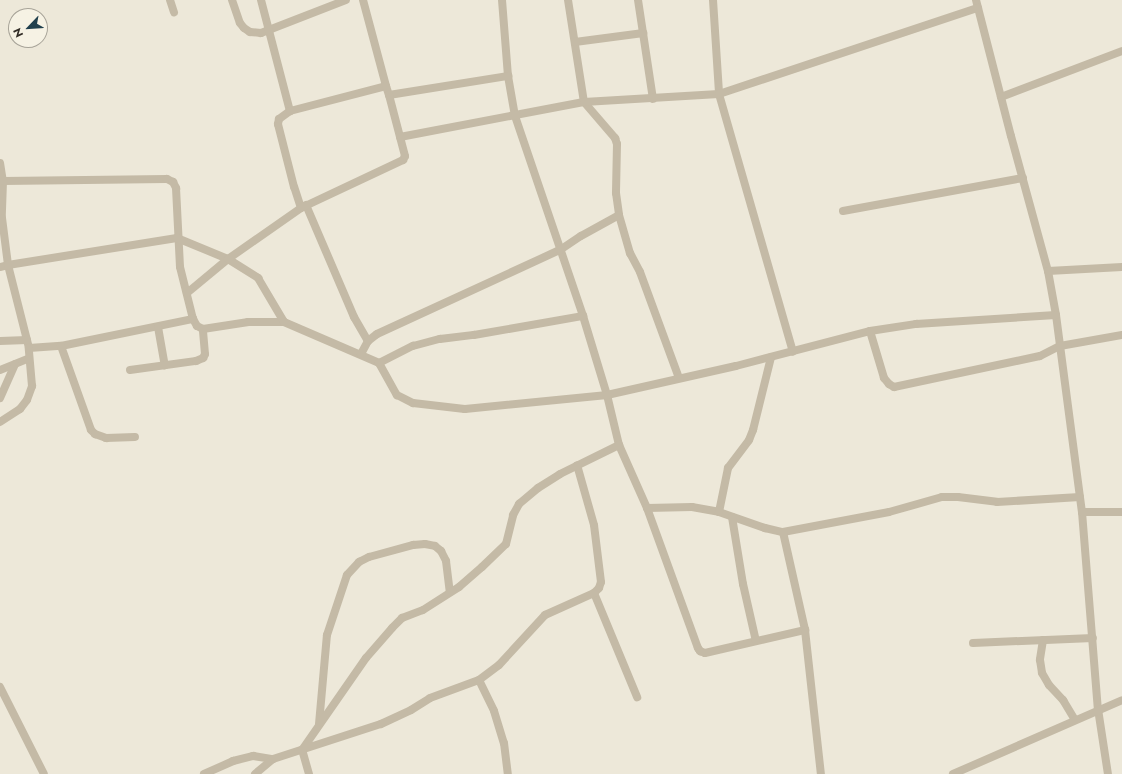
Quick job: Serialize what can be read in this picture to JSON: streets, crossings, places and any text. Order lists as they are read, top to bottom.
{
  "north": "bottom left"
}
